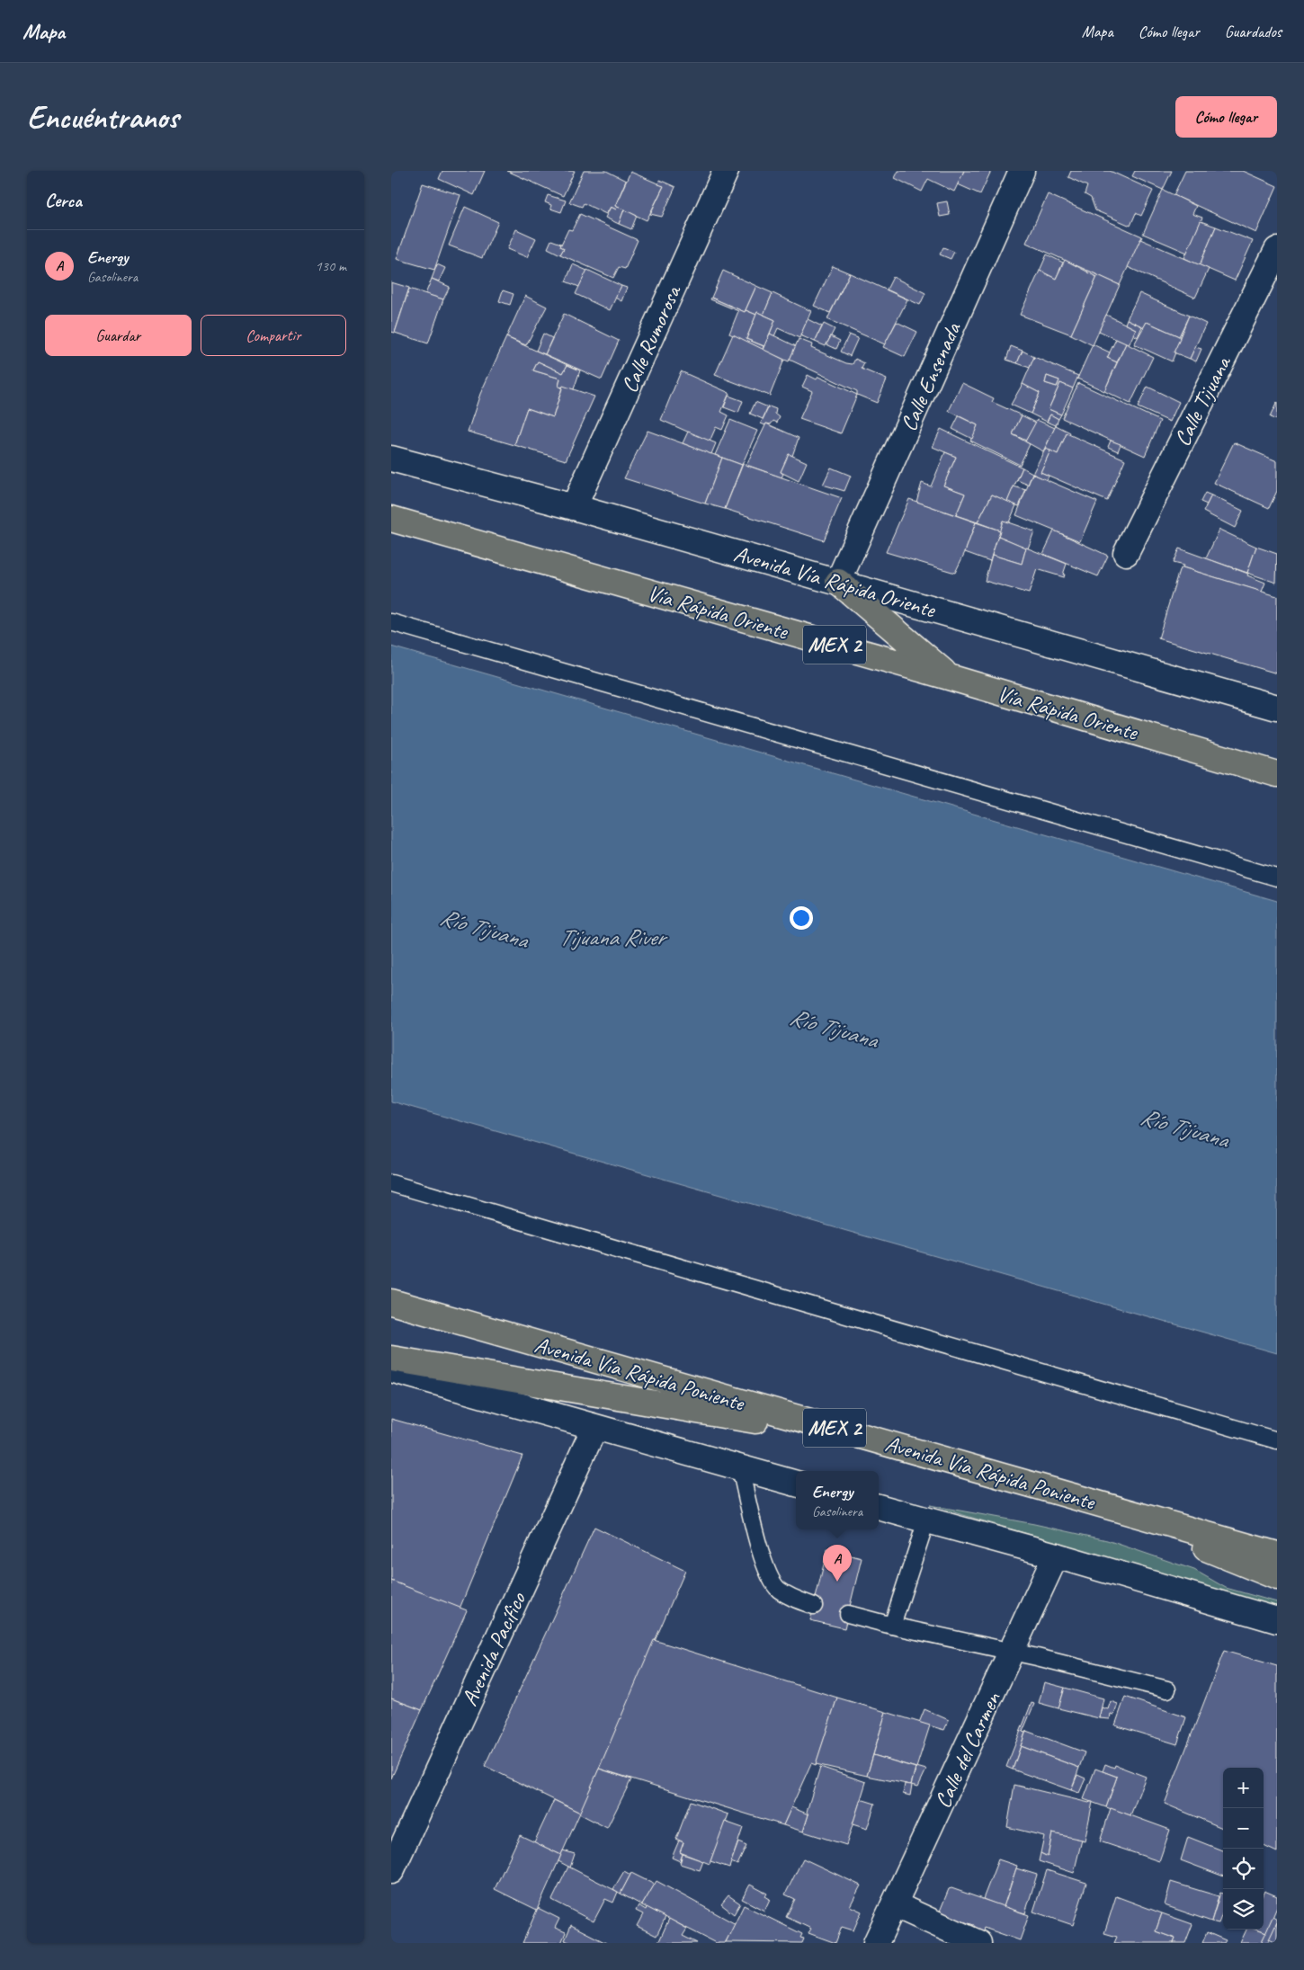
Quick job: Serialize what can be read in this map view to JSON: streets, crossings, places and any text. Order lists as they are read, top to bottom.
{
  "streets": {
    "highway": ["Vía Rápida Oriente", "MEX 2", "Avenida Vía Rápida Poniente"],
    "street": [
      "Calle Rumorosa",
      "Calle Ensenada",
      "Calle Tijuana",
      "Avenida Vía Rápida Oriente",
      "Avenida Pacífico",
      "Calle del Carmen"
    ]
  },
  "crossings": [
    ["Calle Rumorosa", "Avenida Vía Rápida Oriente"],
    ["Calle Ensenada", "Avenida Vía Rápida Oriente"]
  ],
  "water": ["Río Tijuana", "Tijuana River"],
  "page": {
    "header": "Mapa",
    "nav": ["Mapa", "Cómo llegar", "Guardados"],
    "buttons": [
      "Cómo llegar",
      ["Guardar", "Compartir"]
    ],
    "title": "Encuéntranos",
    "heading": "Cerca",
    "list": [
      {
        "mark": "A",
        "name": "Energy",
        "note": "Gasolinera",
        "value": "130 m"
      }
    ],
    "popup": ["Energy", "Gasolinera"],
    "pins": "A",
    "map_buttons": ["+", "−"]
  }
}
